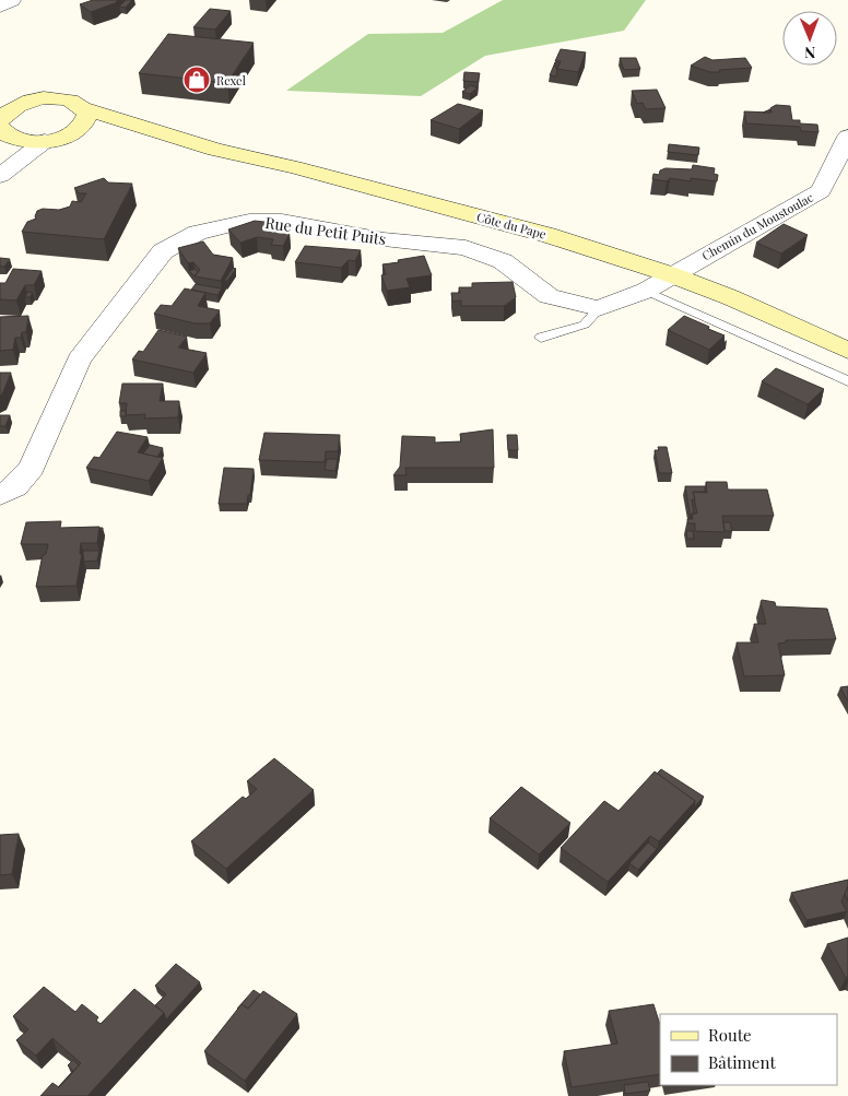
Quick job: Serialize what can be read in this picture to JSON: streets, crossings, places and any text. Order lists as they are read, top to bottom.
{
  "streets": {
    "main road": ["Côte du Pape"],
    "street": ["Chemin du Moustoulac", "Rue du Petit Puits"]
  },
  "crossings": [
    ["Côte du Pape", "Chemin du Moustoulac"]
  ],
  "places": {
    "shop": ["Rexel"]
  },
  "legend": ["Route", "Bâtiment"],
  "north": "bottom"
}
